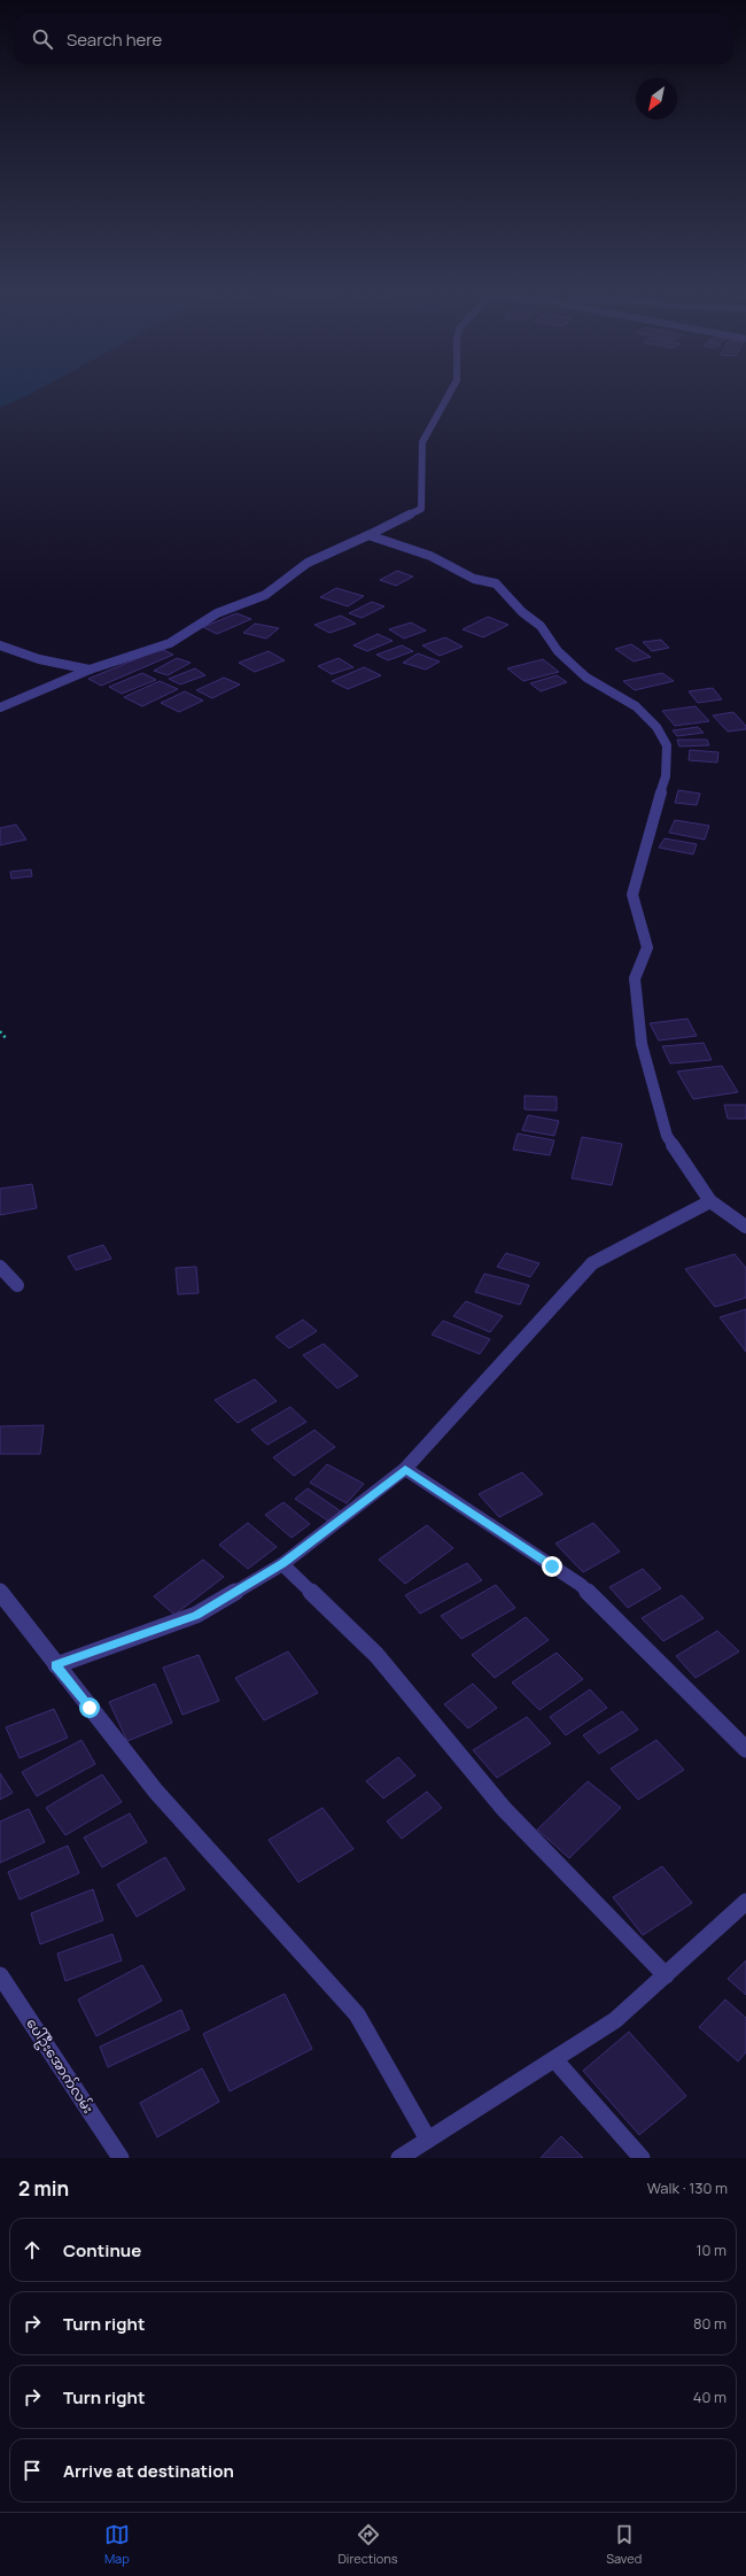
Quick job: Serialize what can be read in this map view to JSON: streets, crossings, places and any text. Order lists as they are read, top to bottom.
{
  "streets": {
    "street": ["ပေါ်ဦးအောက်လမ်း"]
  },
  "north": "bottom left",
  "page": {
    "search": "Search here",
    "heading": ["2 min", "Walk · 130 m"],
    "list": [
      ["Continue", "10 m"],
      ["Turn right", "80 m"],
      ["Turn right", "40 m"],
      "Arrive at destination"
    ],
    "nav": ["Map", "Directions", "Saved"]
  }
}
